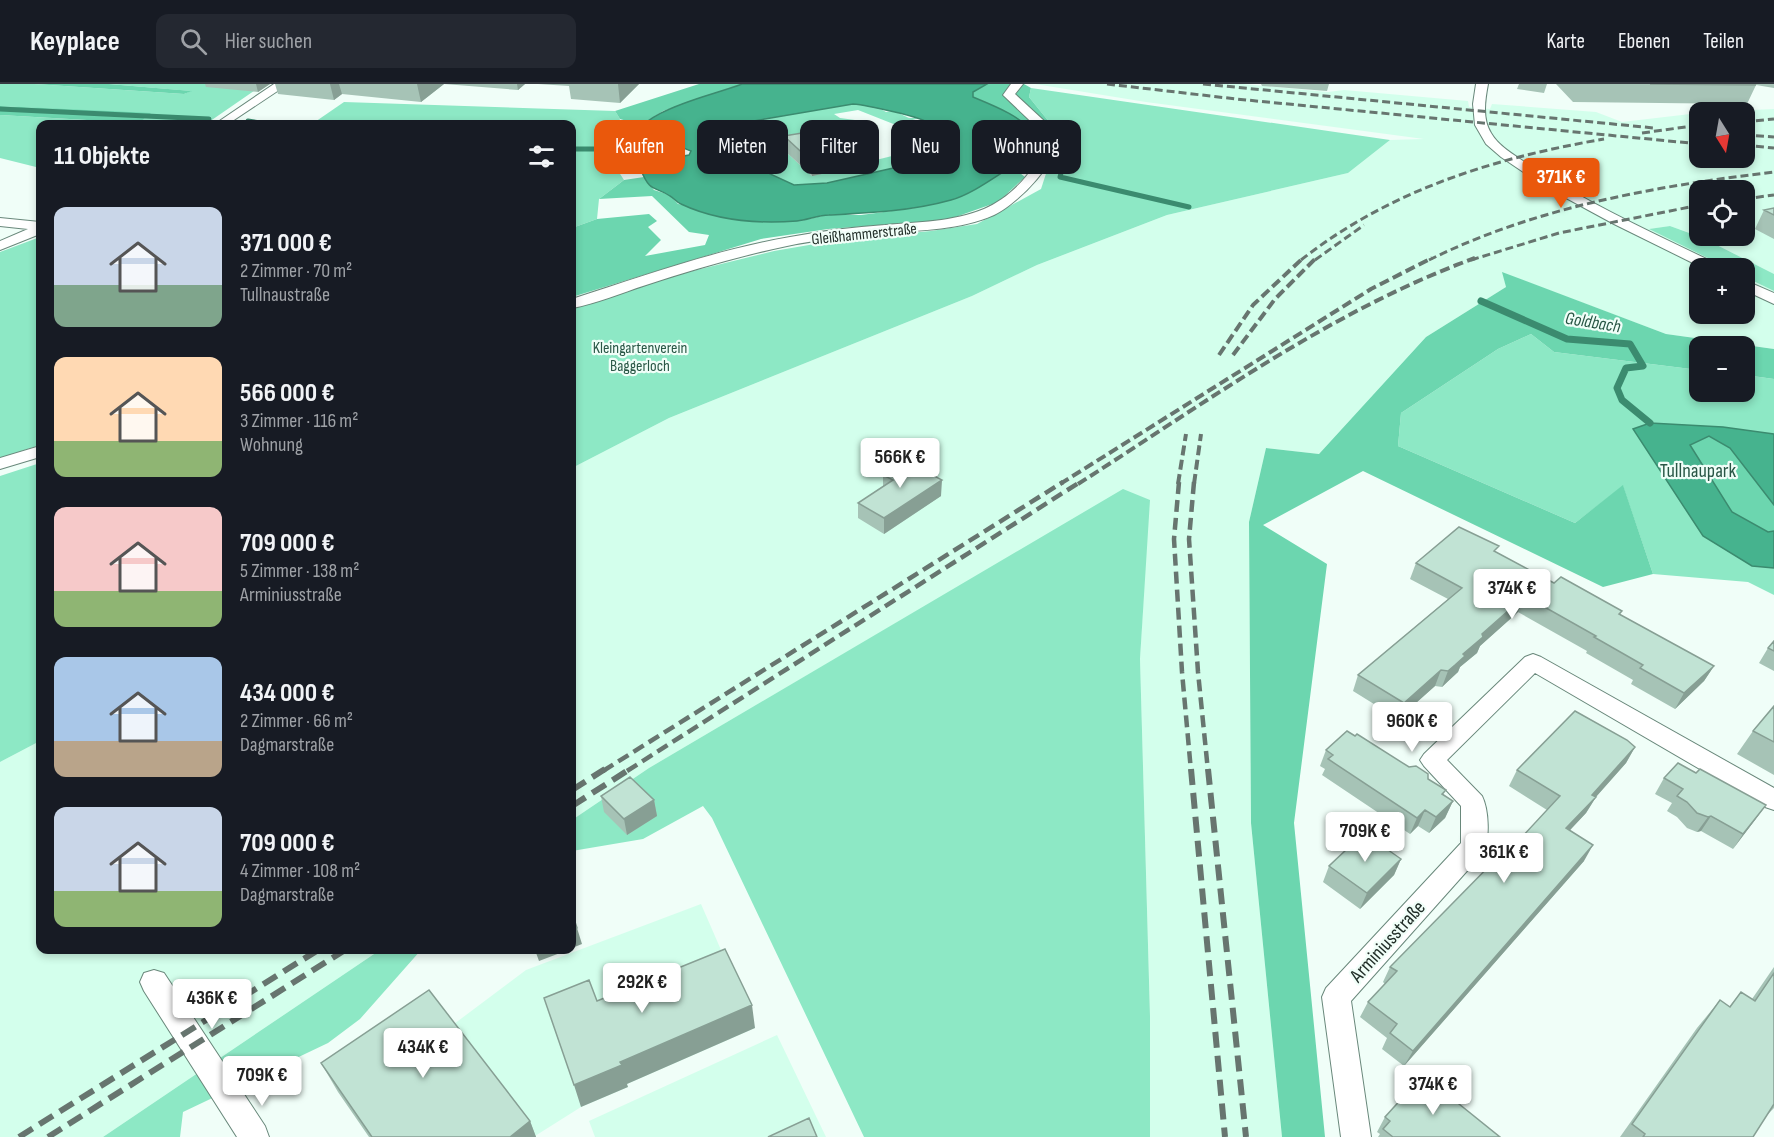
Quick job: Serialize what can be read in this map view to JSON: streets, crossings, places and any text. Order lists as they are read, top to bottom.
{
  "streets": {
    "street": ["Gleißhammerstraße", "Arminiusstraße"]
  },
  "water": ["Goldbach"],
  "parks": ["Kleingartenverein Baggerloch", "Tullnaupark"],
  "north": "bottom",
  "page": {
    "header": "Keyplace",
    "search": "Hier suchen",
    "nav": ["Karte", "Ebenen", "Teilen"],
    "map_buttons": ["+", "−"],
    "chip": [
      "Kaufen",
      "Mieten",
      "Filter",
      "Neu",
      "Wohnung"
    ],
    "heading": "11 Objekte",
    "price": [
      "371K €",
      "566K €",
      "374K €",
      "960K €",
      "709K €",
      "361K €",
      "292K €",
      "436K €",
      "434K €",
      "709K €",
      "374K €"
    ],
    "list": [
      {
        "name": "371 000 €",
        "note": "2 Zimmer · 70 m² · Tullnaustraße"
      },
      {
        "name": "566 000 €",
        "note": "3 Zimmer · 116 m² · Wohnung"
      },
      {
        "name": "709 000 €",
        "note": "5 Zimmer · 138 m² · Arminiusstraße"
      },
      {
        "name": "434 000 €",
        "note": "2 Zimmer · 66 m² · Dagmarstraße"
      },
      {
        "name": "709 000 €",
        "note": "4 Zimmer · 108 m² · Dagmarstraße"
      }
    ]
  }
}
